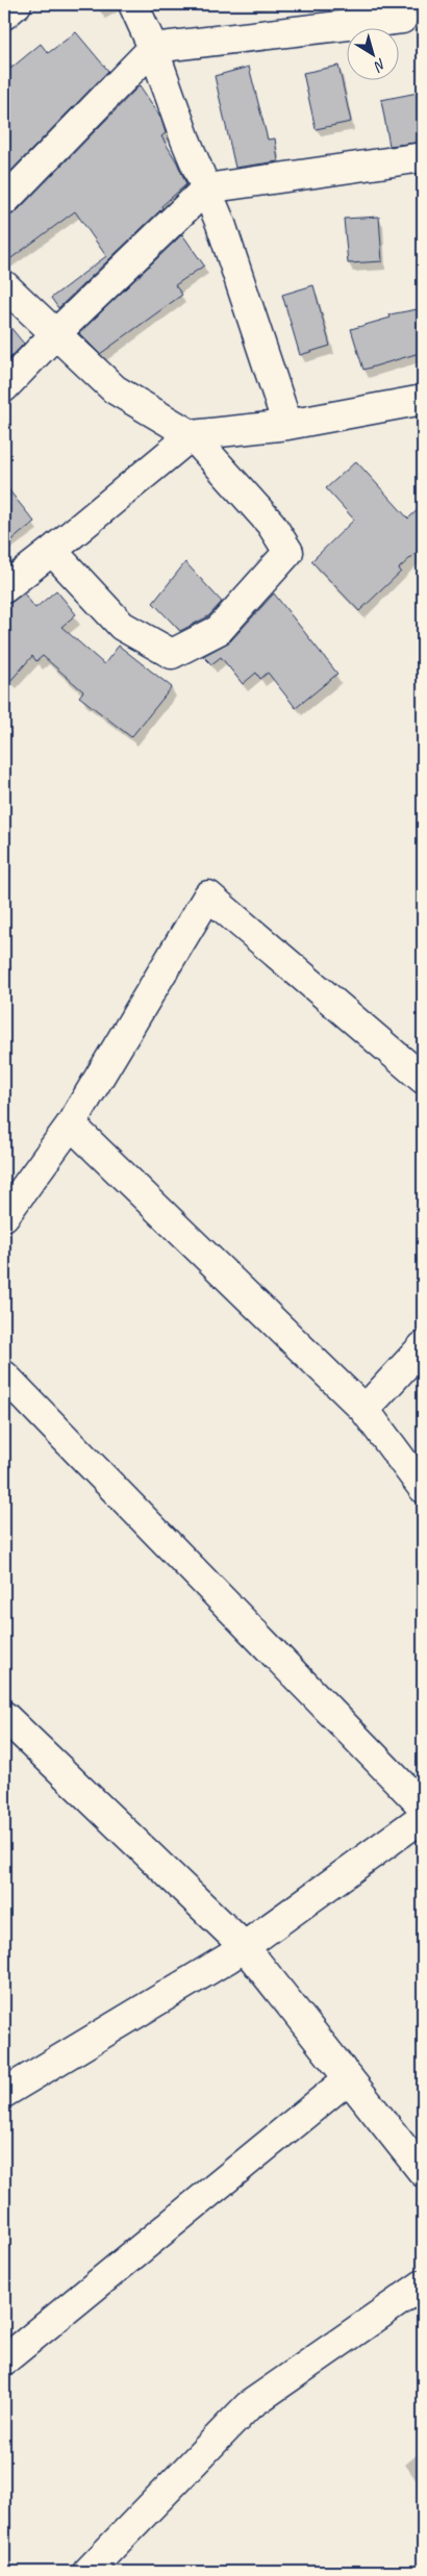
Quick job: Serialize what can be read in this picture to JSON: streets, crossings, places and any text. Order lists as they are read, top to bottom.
{
  "north": "bottom right"
}
